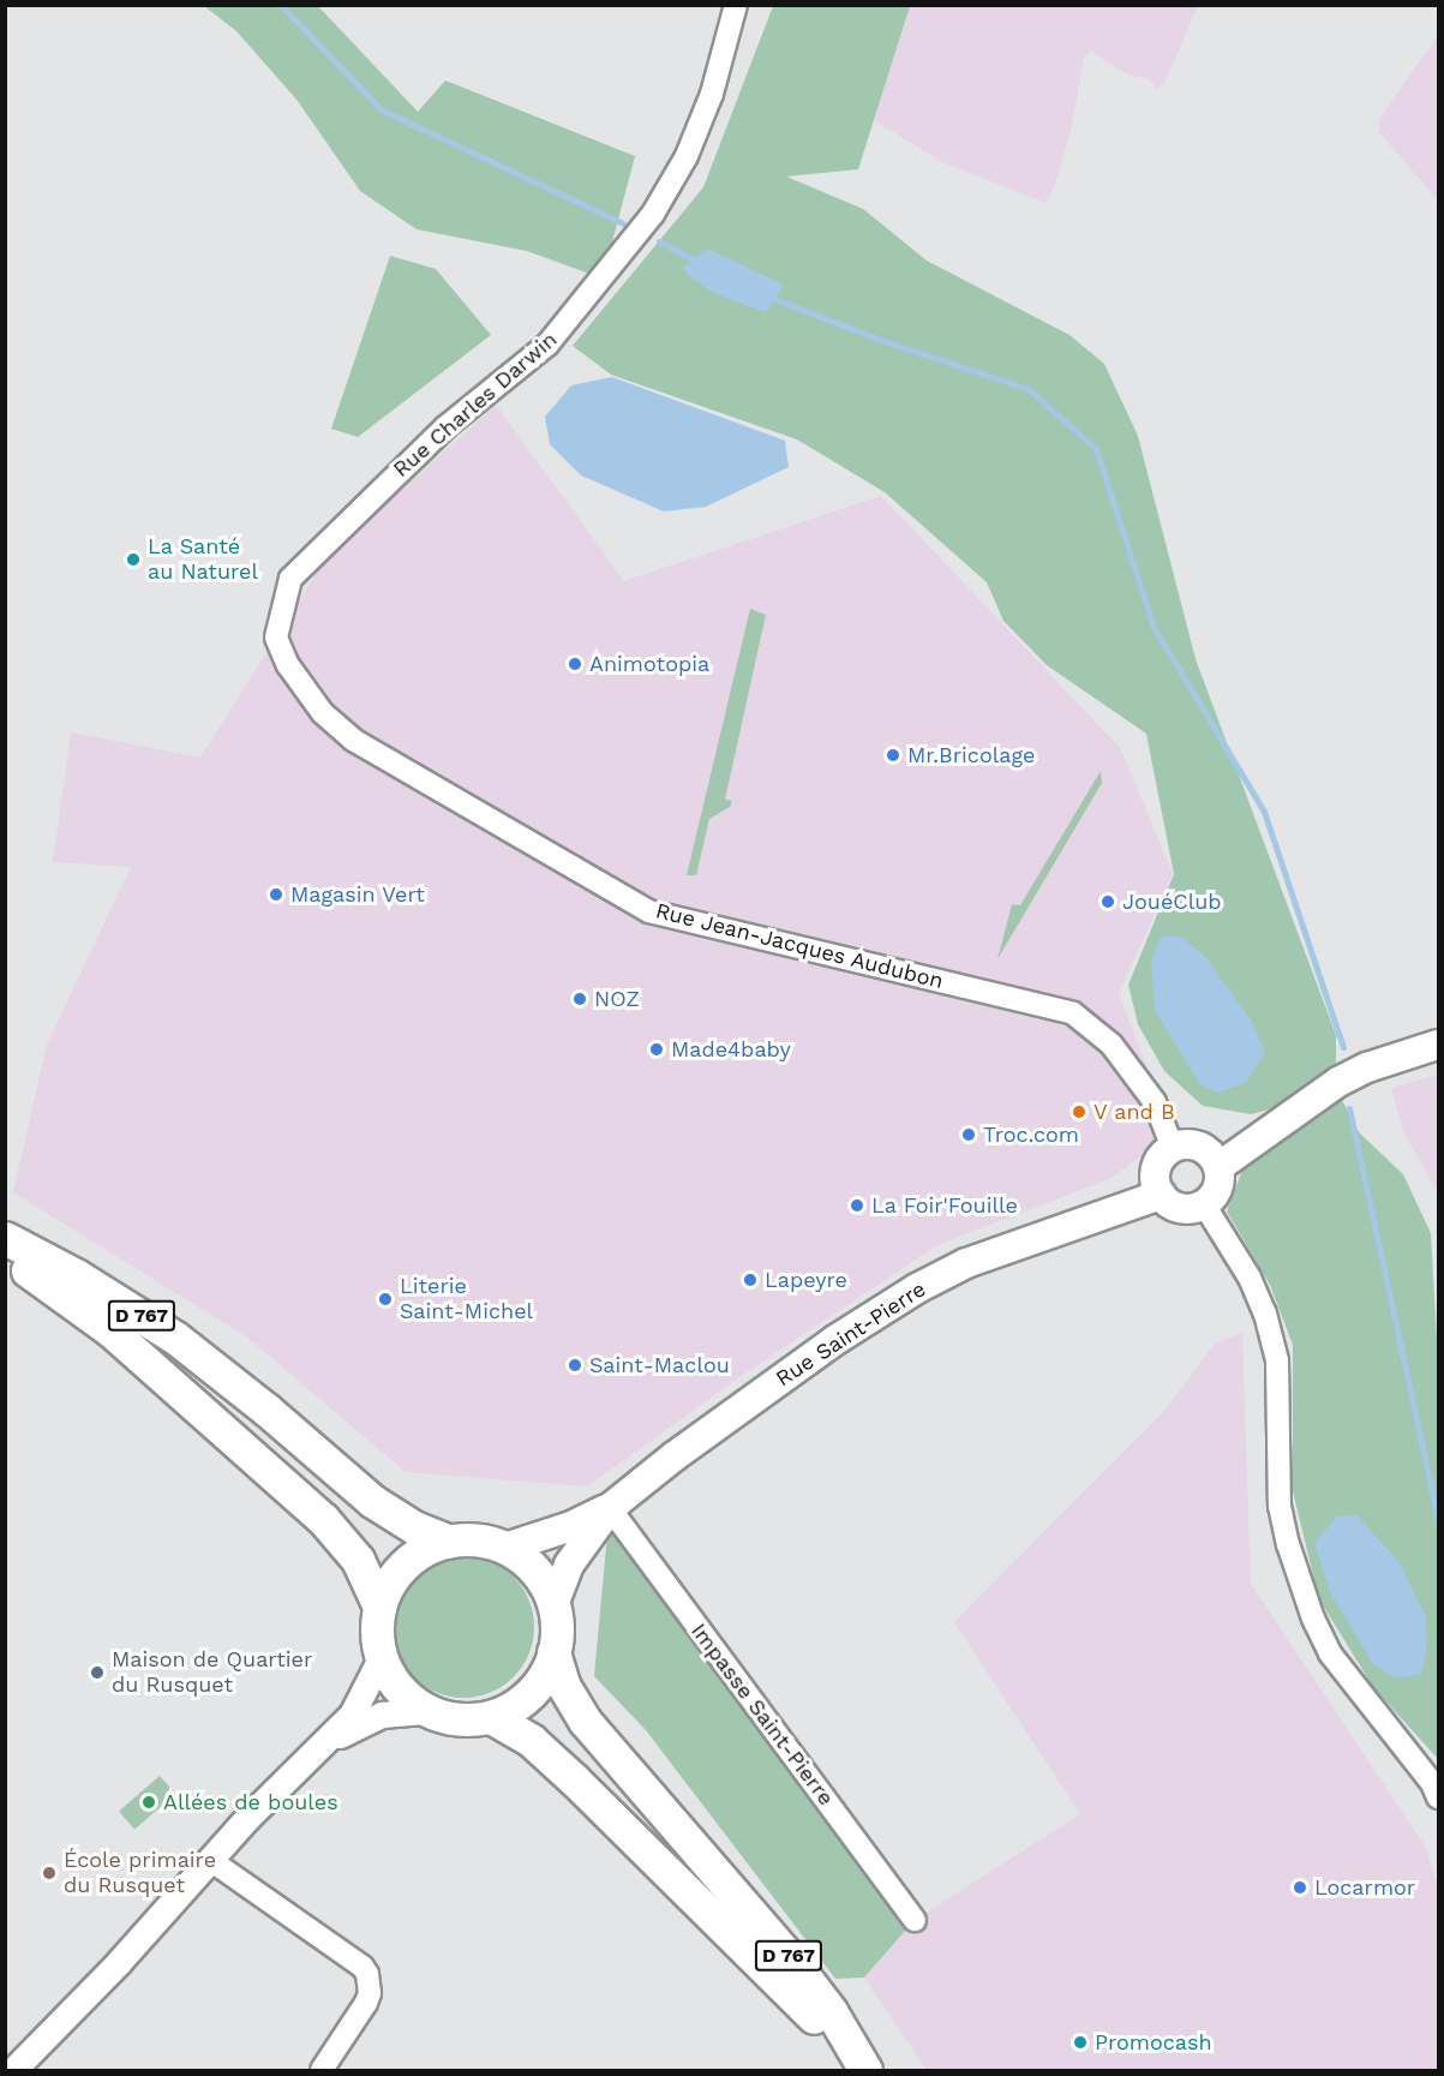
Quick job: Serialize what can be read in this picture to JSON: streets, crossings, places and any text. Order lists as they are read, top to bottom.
{
  "streets": {
    "main road": ["D 767", "Rue Saint-Pierre"],
    "street": ["Rue Charles Darwin", "Rue Jean-Jacques Audubon", "Impasse Saint-Pierre"]
  },
  "crossings": [
    ["Rue Charles Darwin", "Rue Jean-Jacques Audubon"],
    ["Rue Jean-Jacques Audubon", "Rue Saint-Pierre"],
    ["D 767", "Rue Saint-Pierre"],
    ["Rue Saint-Pierre", "Impasse Saint-Pierre"]
  ],
  "places": [
    "La Santé au Naturel",
    "Animotopia",
    "Mr.Bricolage",
    "Magasin Vert",
    "JouéClub",
    "NOZ",
    "Made4baby",
    "V and B",
    "Troc.com",
    "La Foir'Fouille",
    "Lapeyre",
    "Literie Saint-Michel",
    "Saint-Maclou",
    "Maison de Quartier du Rusquet",
    "Allées de boules",
    "École primaire du Rusquet",
    "Locarmor",
    "Promocash"
  ]
}
